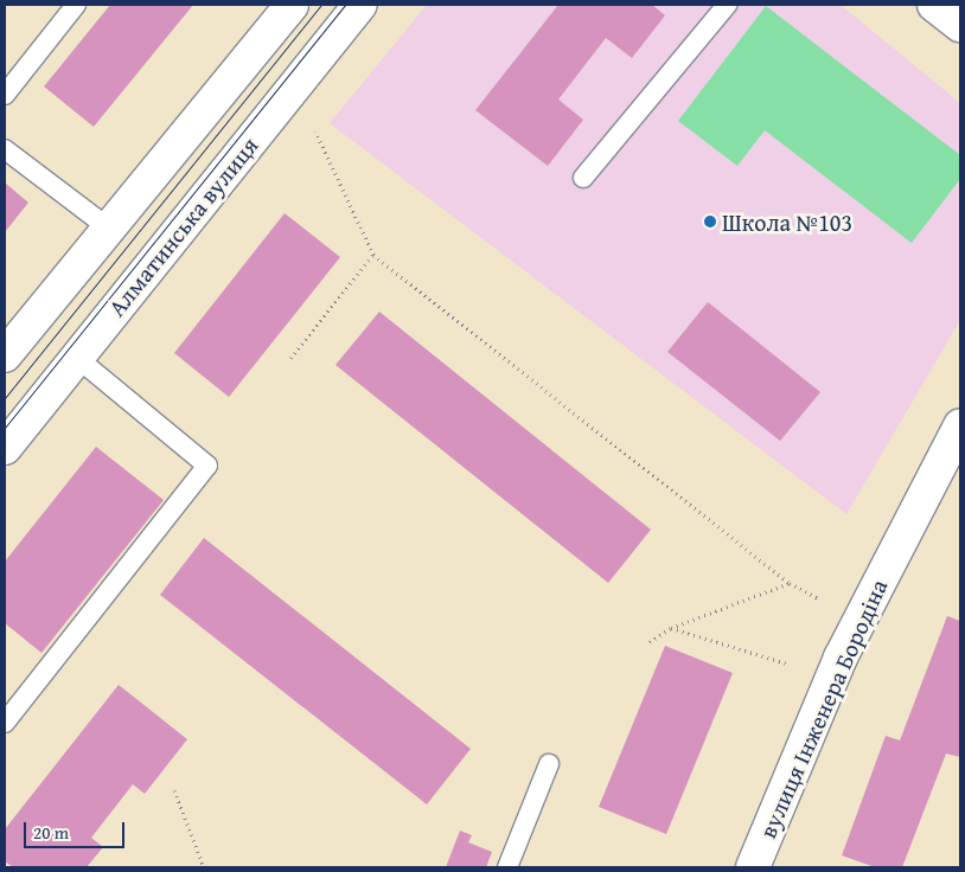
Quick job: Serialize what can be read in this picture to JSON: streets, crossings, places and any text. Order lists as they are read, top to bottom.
{
  "streets": {
    "street": ["Алматинська вулиця", "вулиця Інженера Бородіна"]
  },
  "places": ["Школа №103"],
  "scale_bar": "20 m"
}
